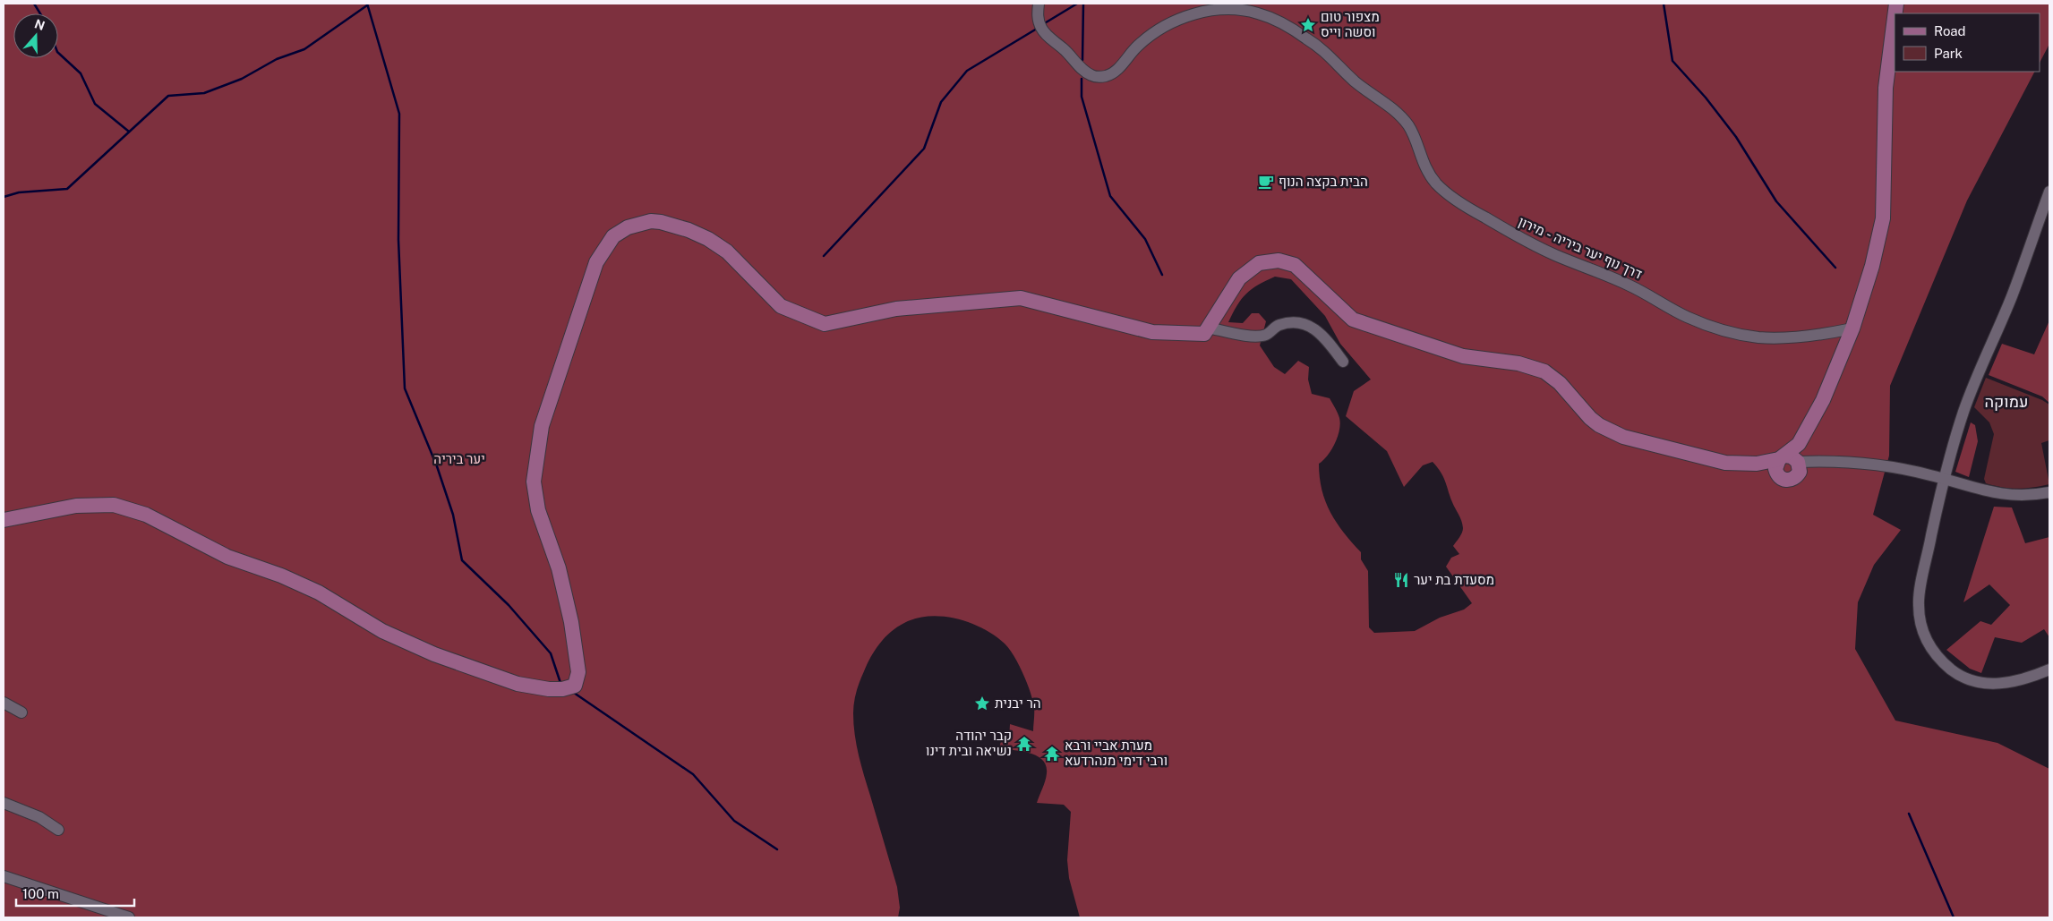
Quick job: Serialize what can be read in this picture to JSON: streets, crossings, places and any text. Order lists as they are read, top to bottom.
{
  "streets": {
    "street": ["דרך נוף יער ביריה - מירון"]
  },
  "districts": ["עמוקה"],
  "parks": ["יער ביריה"],
  "places": {
    "place": ["מצפור טום וסשה וייס", "הר יבנית"],
    "cafe": ["הבית בקצה הנוף"],
    "restaurant": ["מסעדת בת יער"],
    "temple": ["קבר יהודה נשיאה ובית דינו", "מערת אביי ורבא ורבי דימי מנהרדעא"]
  },
  "legend": ["Road", "Park"],
  "scale_bar": "100 m",
  "north": "top"
}
